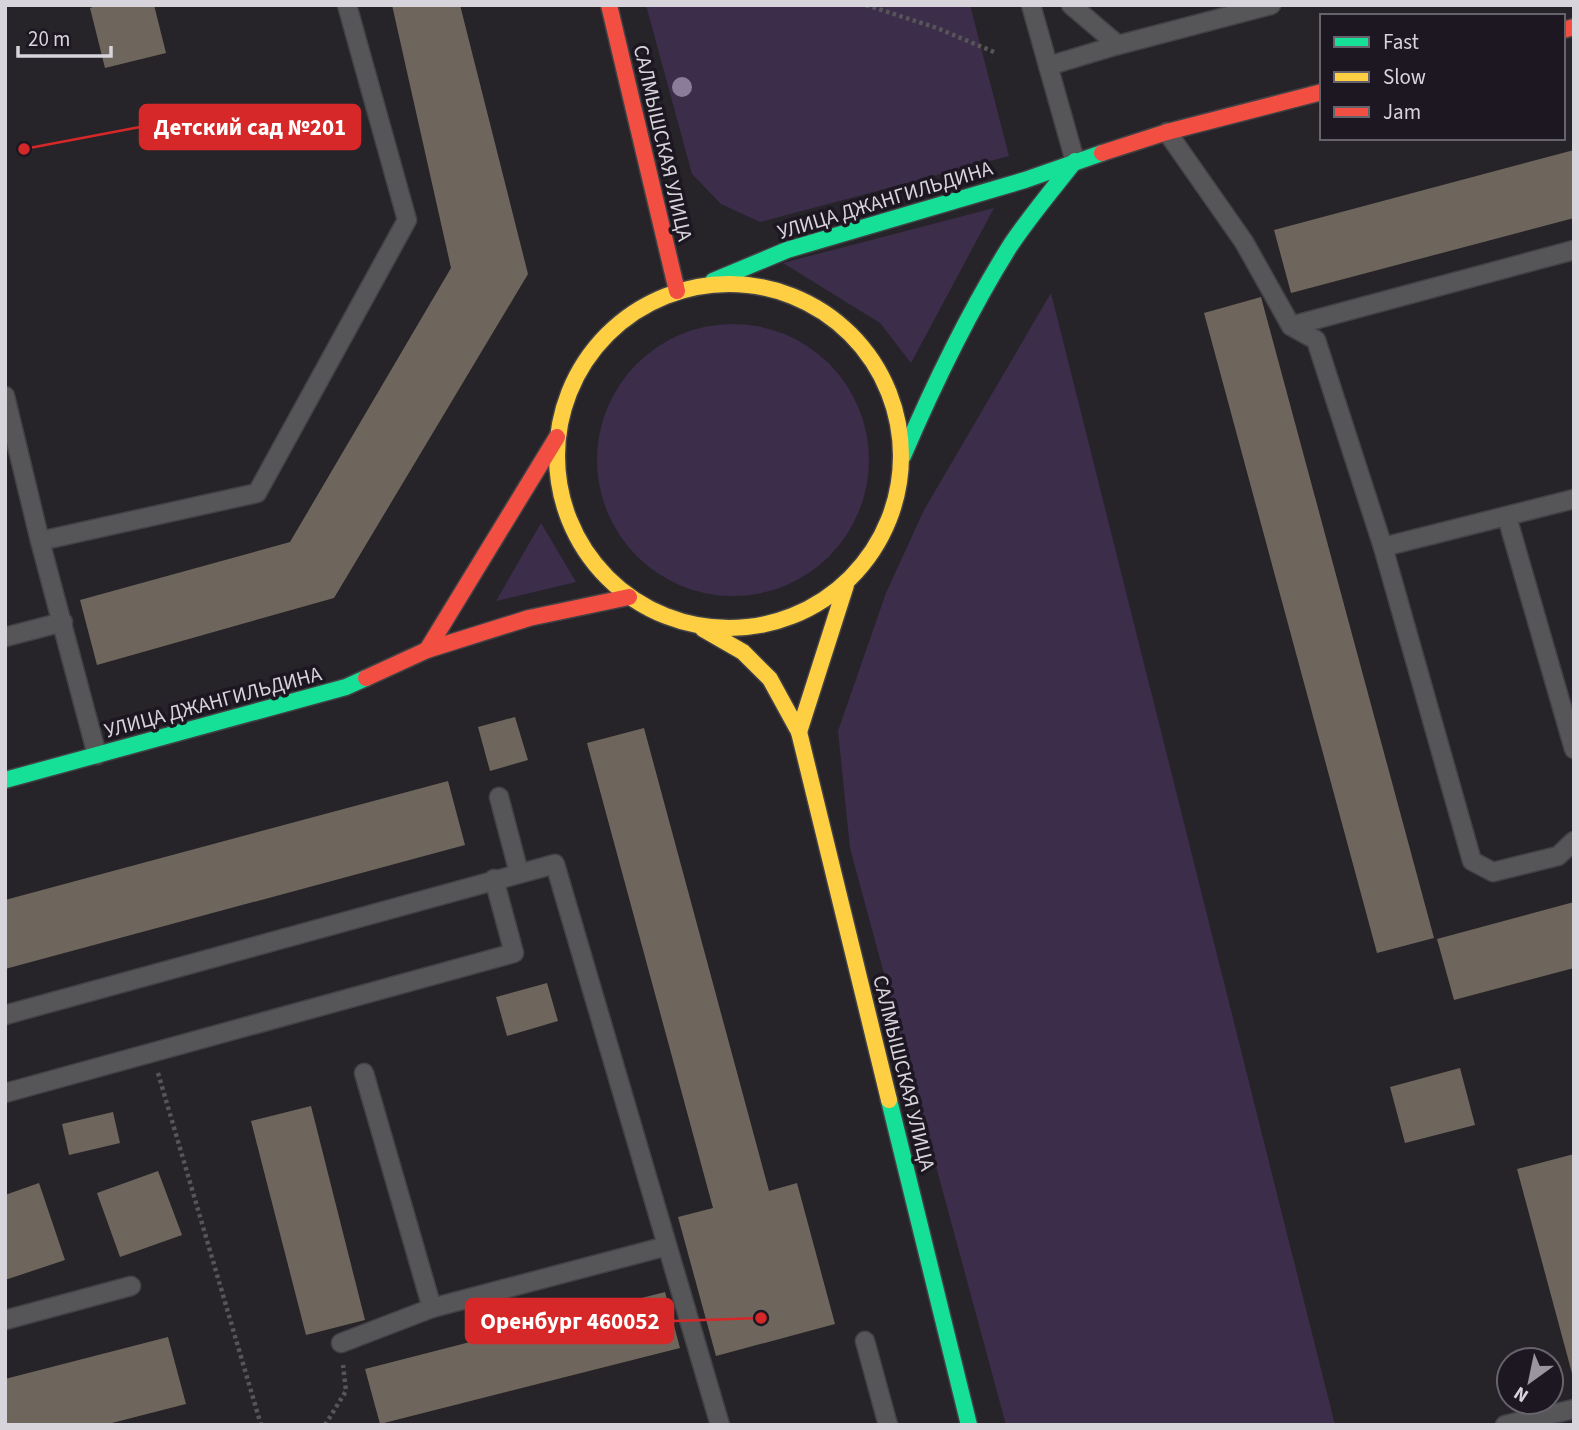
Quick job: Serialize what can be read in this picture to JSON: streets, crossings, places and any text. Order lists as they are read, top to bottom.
{
  "streets": {
    "main road": ["САЛМЫШСКАЯ УЛИЦА", "УЛИЦА ДЖАНГИЛЬДИНА"]
  },
  "places": ["Детский сад №201", "Оренбург 460052"],
  "legend": ["Fast", "Slow", "Jam"],
  "scale_bar": "20 m",
  "north": "bottom left"
}
